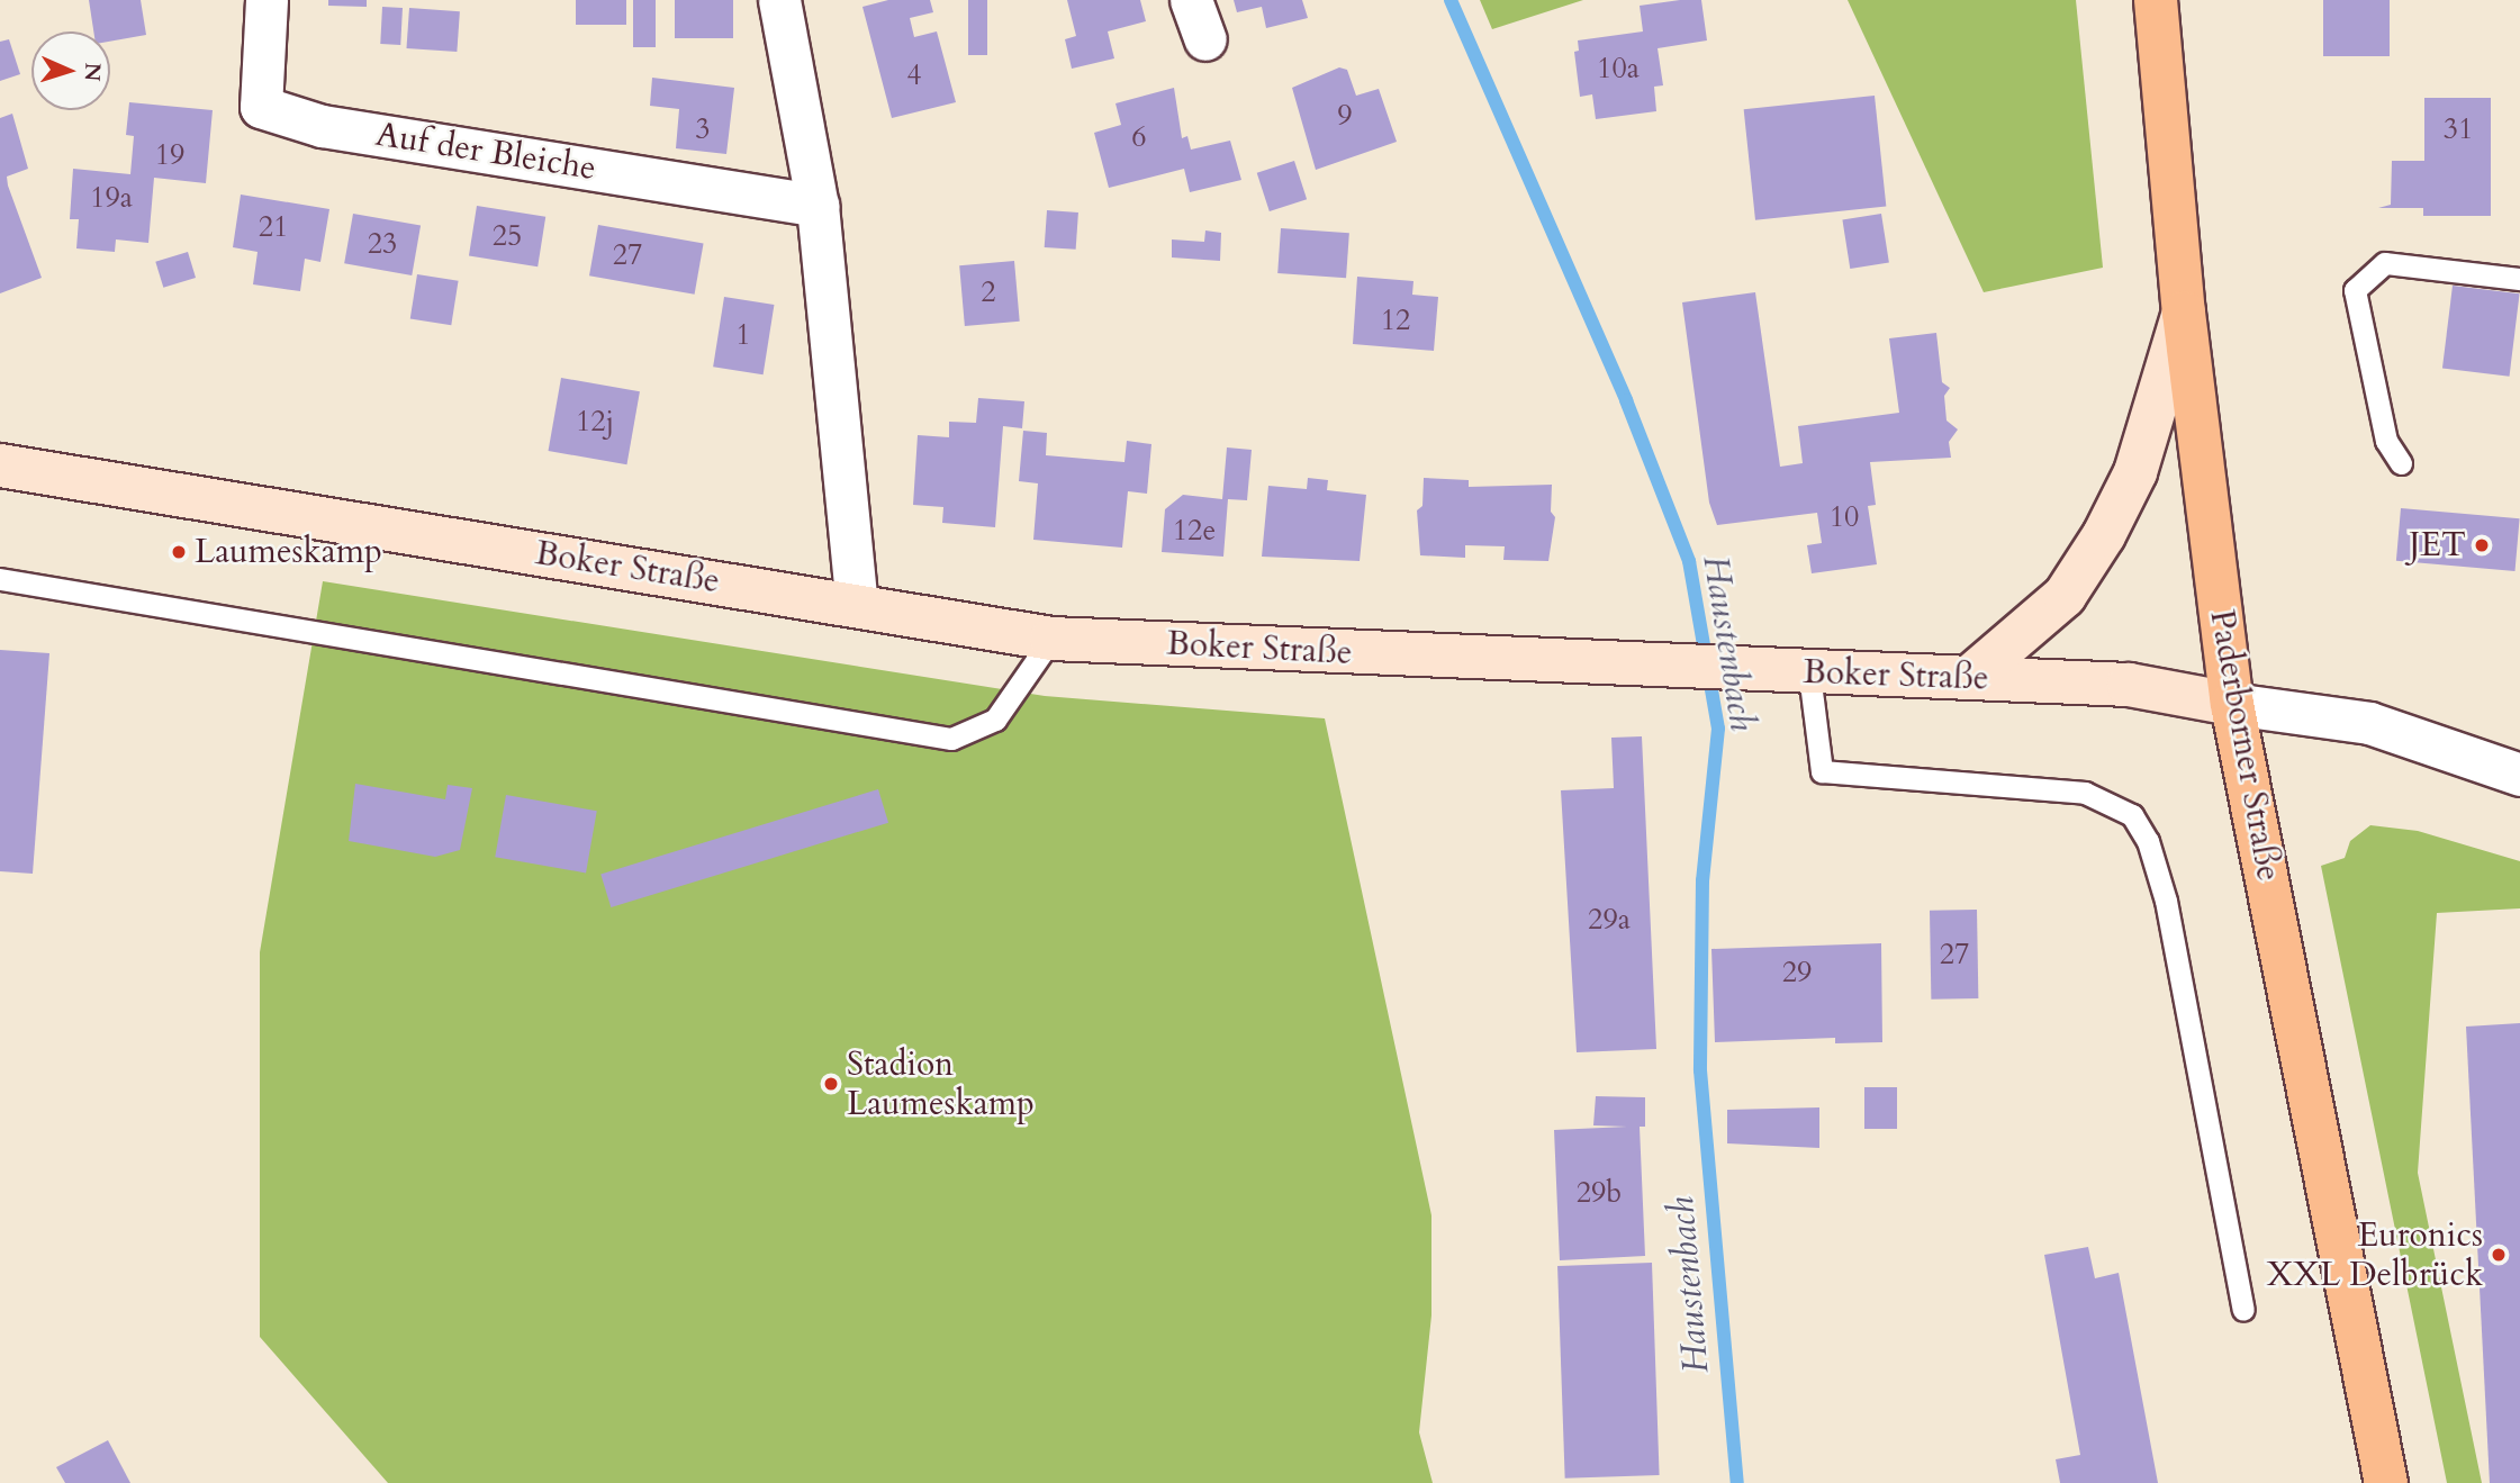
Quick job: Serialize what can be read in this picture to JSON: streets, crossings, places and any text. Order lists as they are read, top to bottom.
{
  "streets": {
    "main road": ["Boker Straße", "Paderborner Straße"],
    "street": ["Auf der Bleiche"]
  },
  "crossings": [
    ["Boker Straße", "Paderborner Straße"]
  ],
  "water": ["Haustenbach"],
  "places": [
    "JET",
    "Laumeskamp",
    "Stadion Laumeskamp",
    "Euronics XXL Delbrück"
  ],
  "house_numbers": [
    "10a",
    "4",
    "9",
    "3",
    "31",
    "6",
    "19",
    "19a",
    "21",
    "25",
    "23",
    "27",
    "2",
    "12",
    "1",
    "12j",
    "10",
    "12e",
    "29a",
    "27",
    "29",
    "29b"
  ],
  "north": "right"
}
